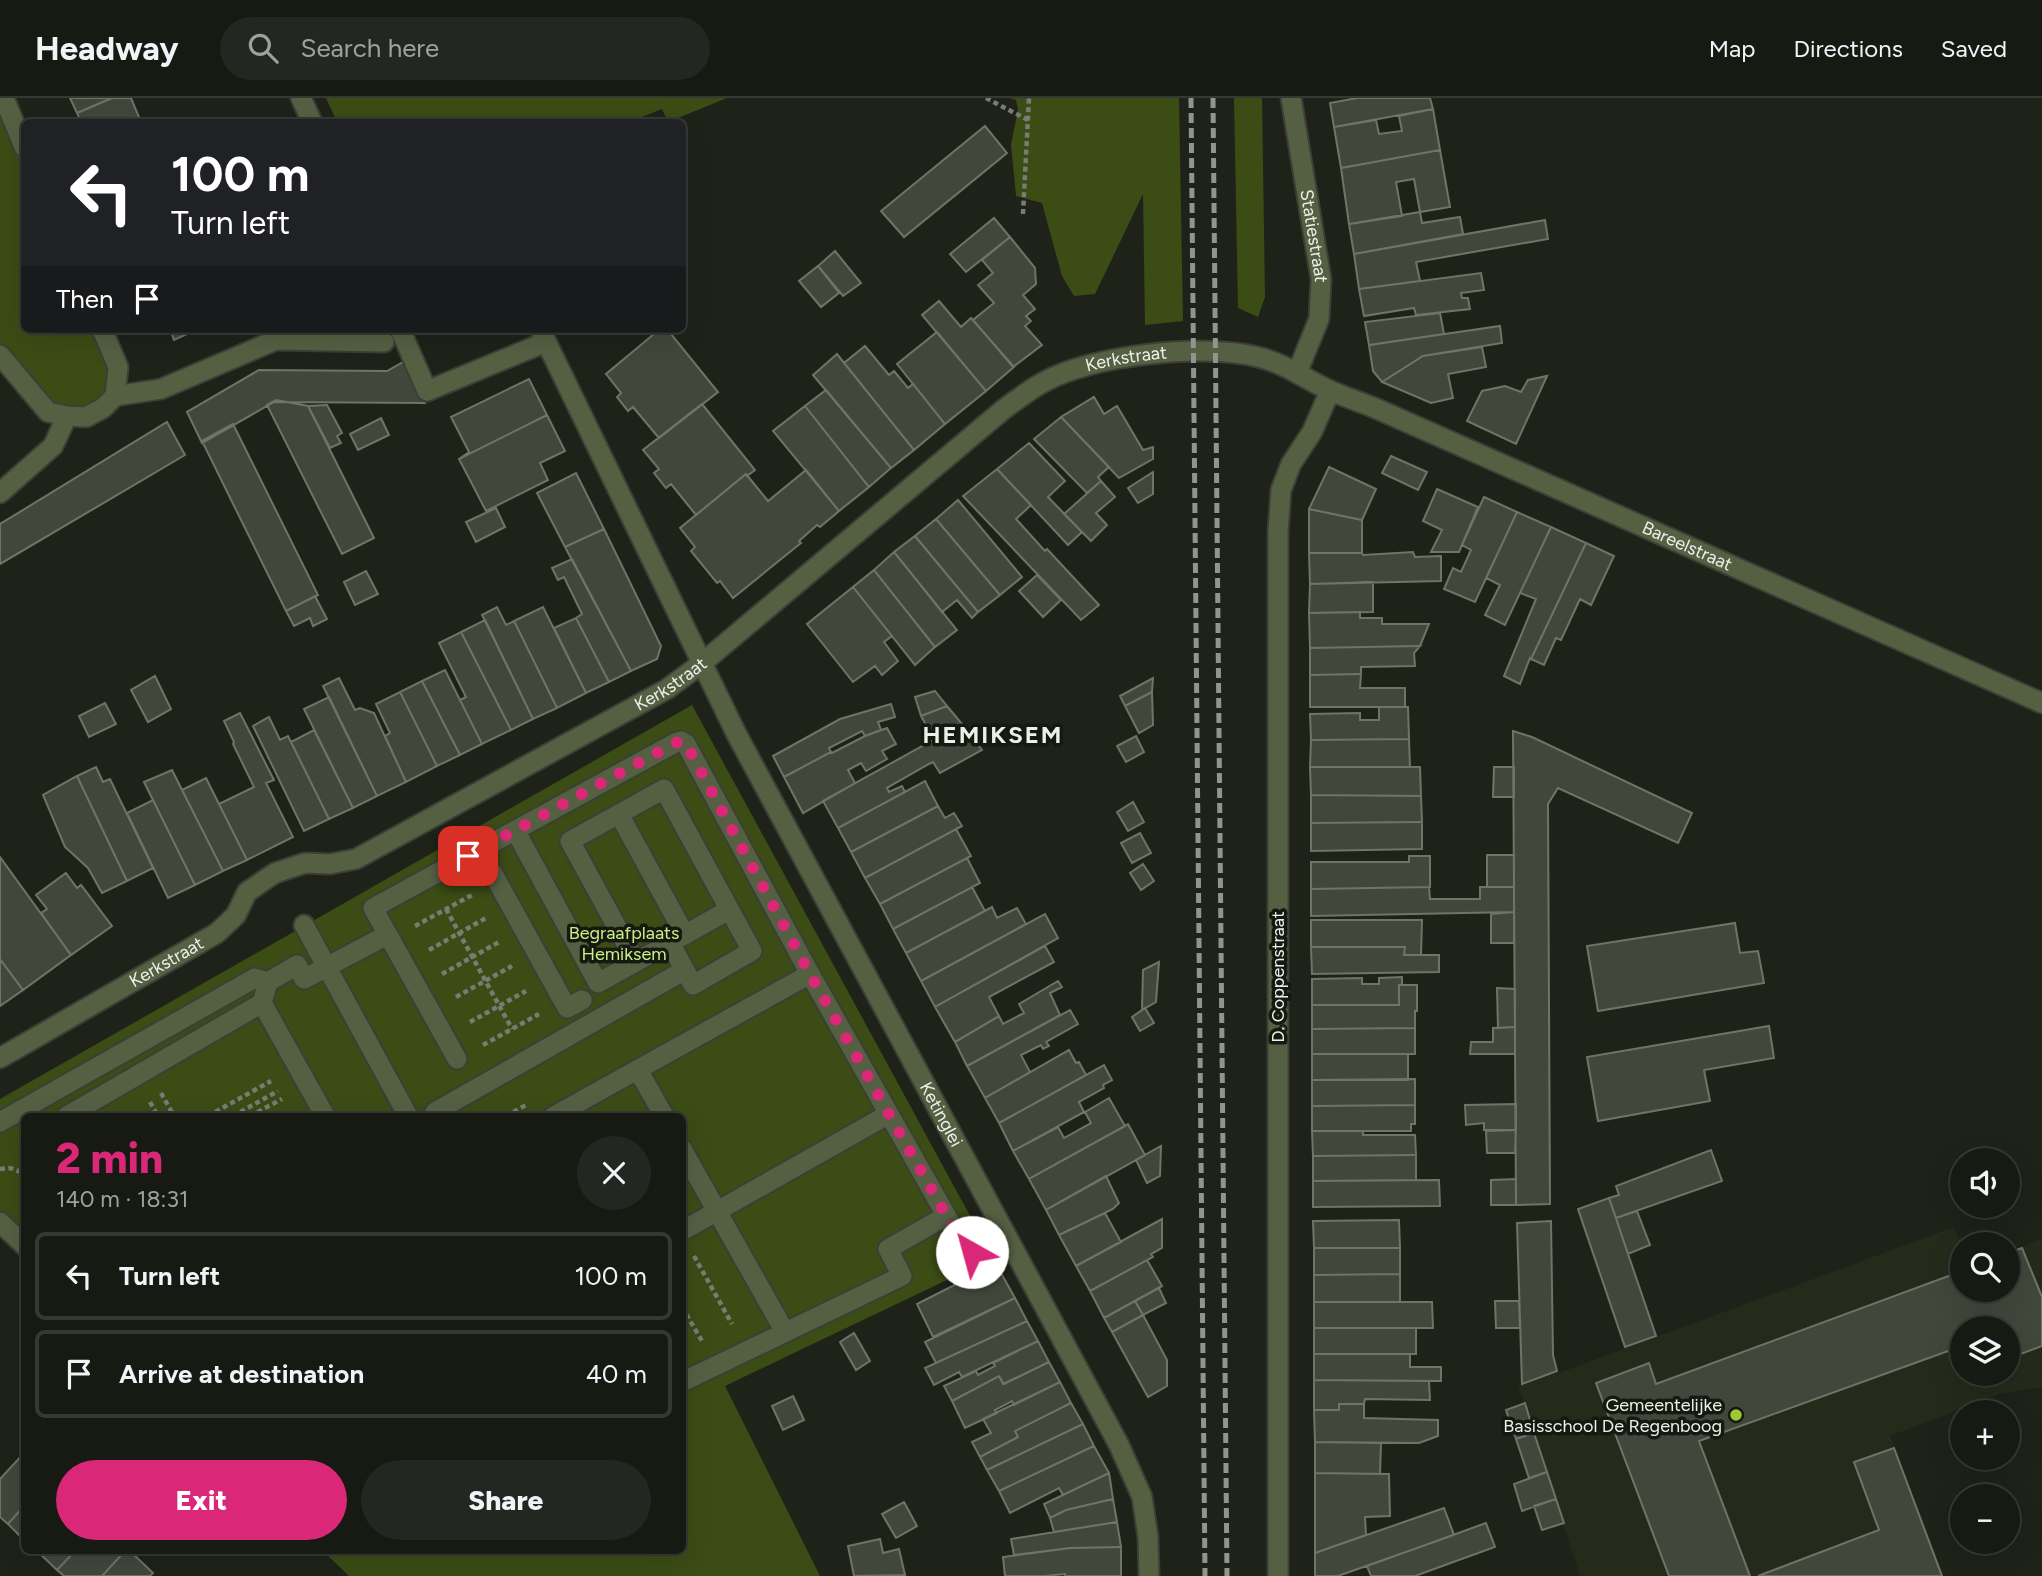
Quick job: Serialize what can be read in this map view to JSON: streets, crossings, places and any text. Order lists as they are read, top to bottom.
{
  "streets": {
    "street": [
      "Statiestraat",
      "Kerkstraat",
      "Bareelstraat",
      "D. Coppenstraat",
      "Ketinglei"
    ]
  },
  "crossings": [
    ["Statiestraat", "Kerkstraat"],
    ["Kerkstraat", "Bareelstraat"],
    ["Kerkstraat", "D. Coppenstraat"],
    ["Kerkstraat", "Ketinglei"],
    ["Bareelstraat", "D. Coppenstraat"]
  ],
  "districts": ["HEMIKSEM"],
  "parks": ["Begraafplaats Hemiksem"],
  "places": ["Gemeentelijke Basisschool De Regenboog"],
  "page": {
    "header": "Headway",
    "search": "Search here",
    "nav": ["Map", "Directions", "Saved"],
    "turn": ["100 m", "Turn left"],
    "then": "Then",
    "heading": ["2 min", "140 m · 18:31"],
    "map_buttons": ["+", "−"],
    "list": [
      {
        "name": "Turn left",
        "value": "100 m"
      },
      {
        "name": "Arrive at destination",
        "value": "40 m"
      }
    ],
    "buttons": ["Exit", "Share"]
  }
}
